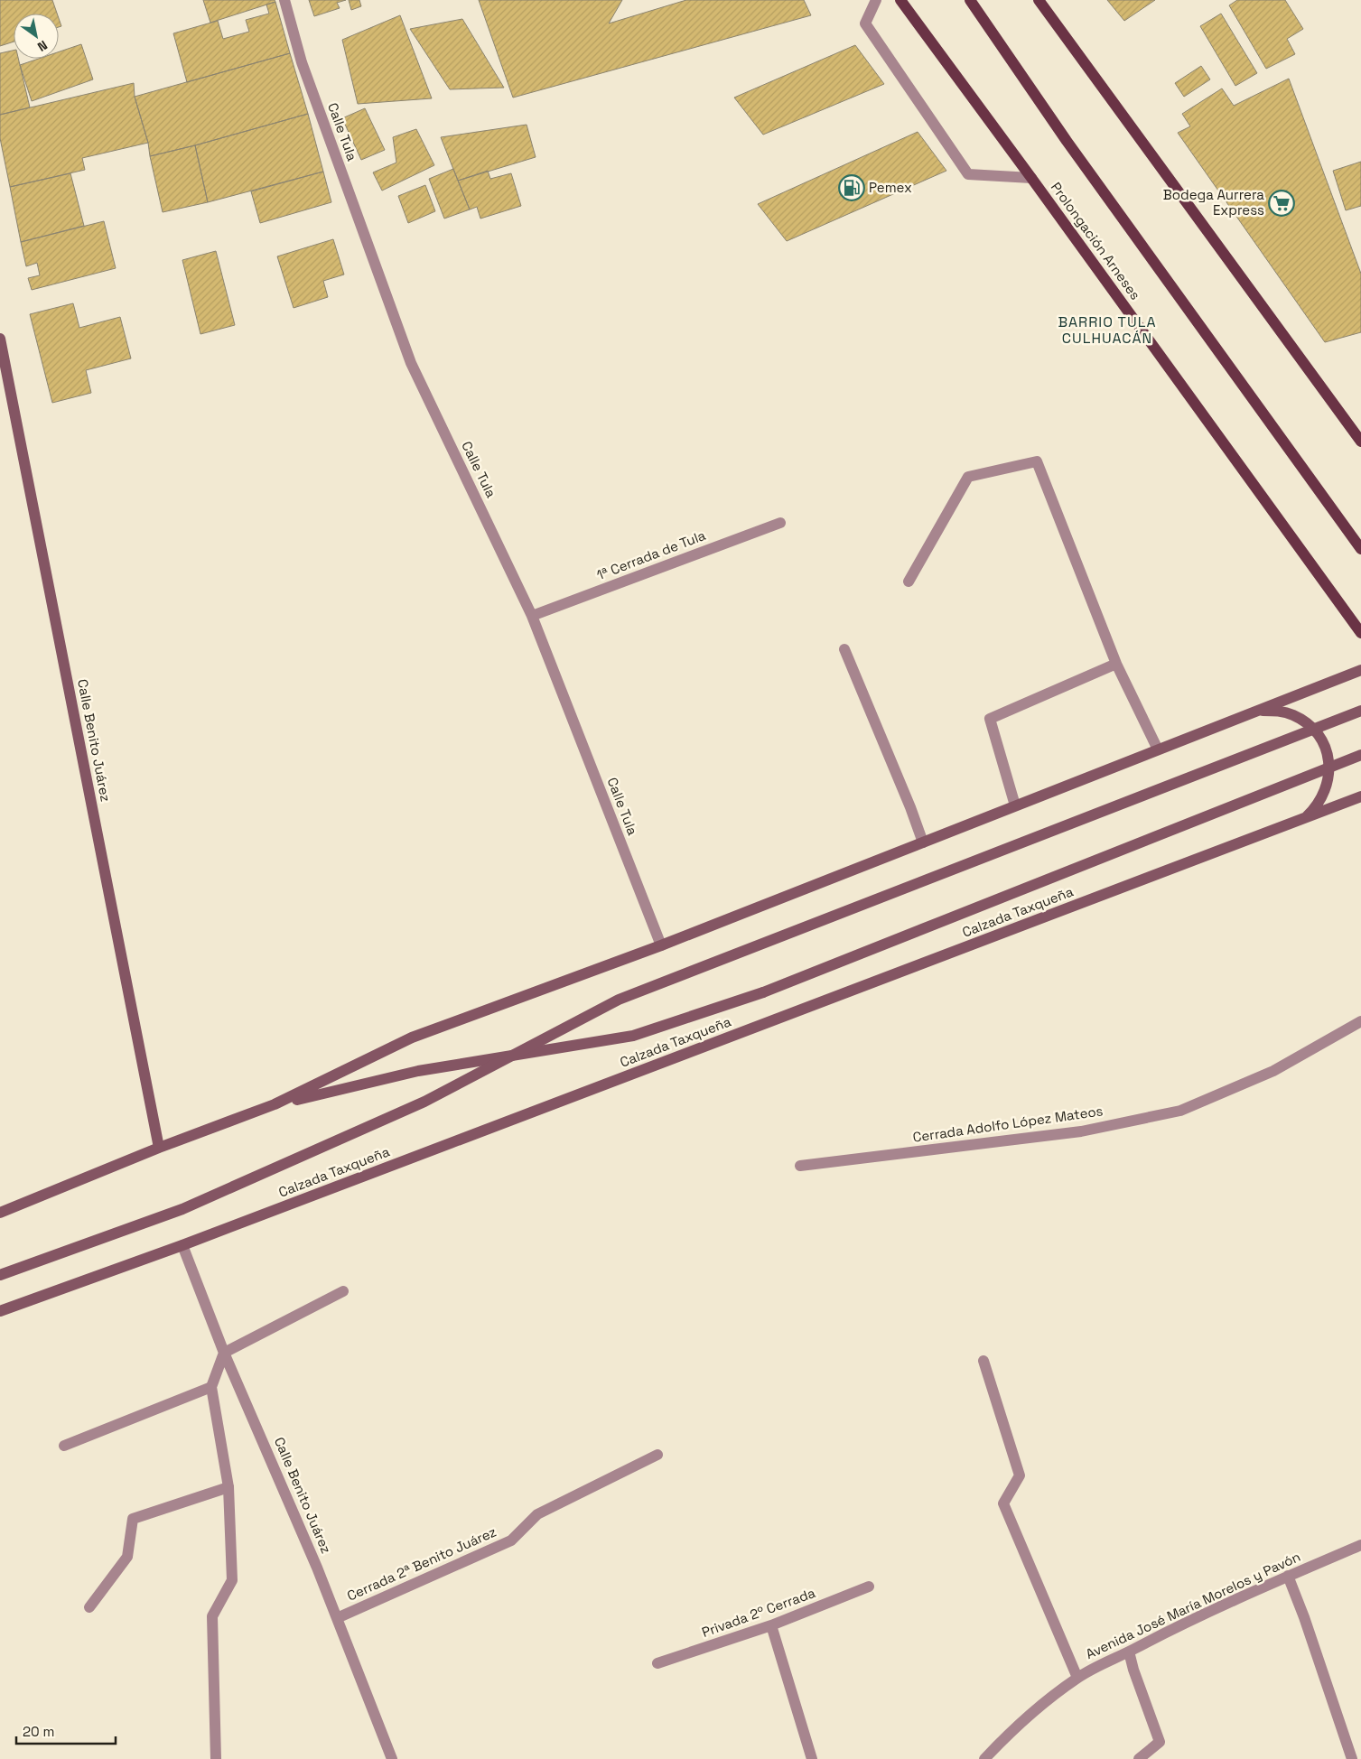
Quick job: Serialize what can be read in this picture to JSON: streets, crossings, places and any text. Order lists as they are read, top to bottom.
{
  "streets": {
    "main road": ["Prolongación Arneses", "Calle Benito Juárez", "Calzada Taxqueña"],
    "street": [
      "Calle Tula",
      "1ª Cerrada de Tula",
      "Cerrada Adolfo López Mateos",
      "Cerrada 2ª Benito Juárez",
      "Avenida José María Morelos y Pavón",
      "Privada 2º Cerrada"
    ]
  },
  "crossings": [
    ["Calle Tula", "1ª Cerrada de Tula"],
    ["Calle Tula", "Calzada Taxqueña"],
    ["Calle Benito Juárez", "Calzada Taxqueña"],
    ["Calle Benito Juárez", "Cerrada 2ª Benito Juárez"]
  ],
  "districts": ["BARRIO TULA CULHUACÁN"],
  "places": {
    "fuel station": ["Pemex"],
    "supermarket": ["Bodega Aurrera Express"]
  },
  "scale_bar": "20 m",
  "north": "bottom right"
}
